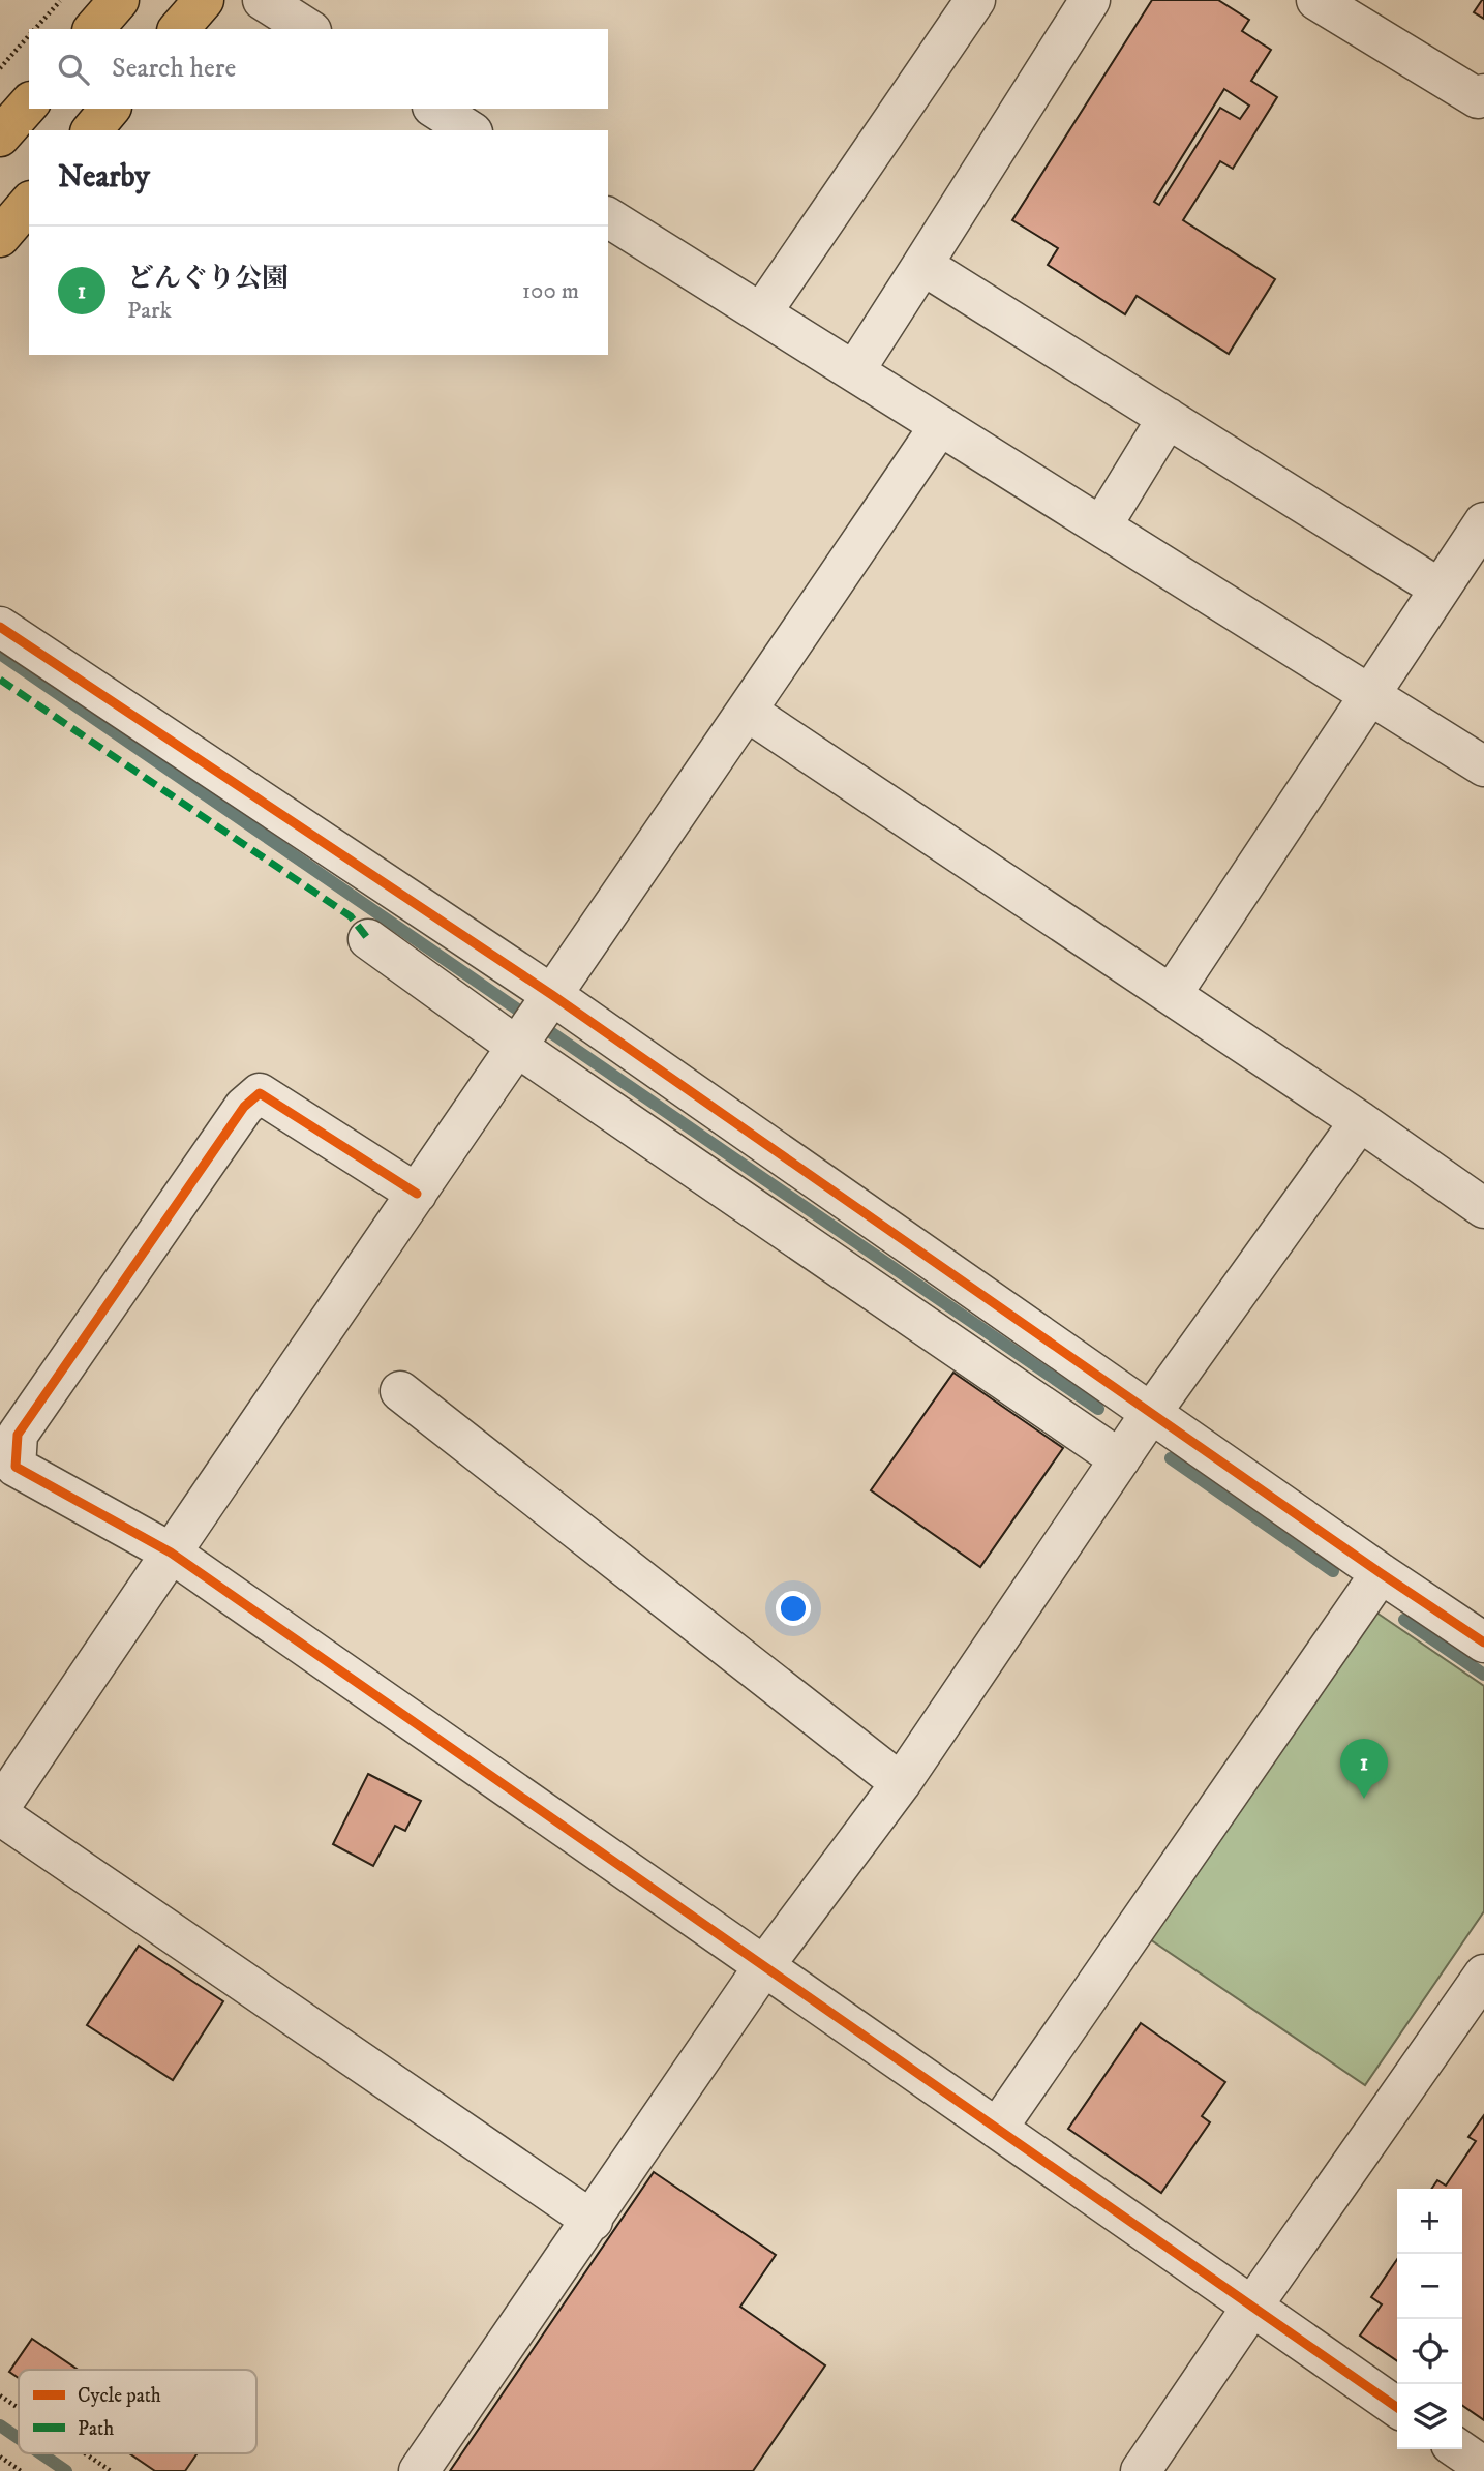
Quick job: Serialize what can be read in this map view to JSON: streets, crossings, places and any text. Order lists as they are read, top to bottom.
{
  "legend": ["Cycle path", "Path"],
  "page": {
    "search": "Search here",
    "heading": "Nearby",
    "list": [
      {
        "mark": "1",
        "name": "どんぐり公園",
        "note": "Park",
        "value": "100 m"
      }
    ],
    "pins": "1",
    "map_buttons": ["+", "−"]
  }
}
